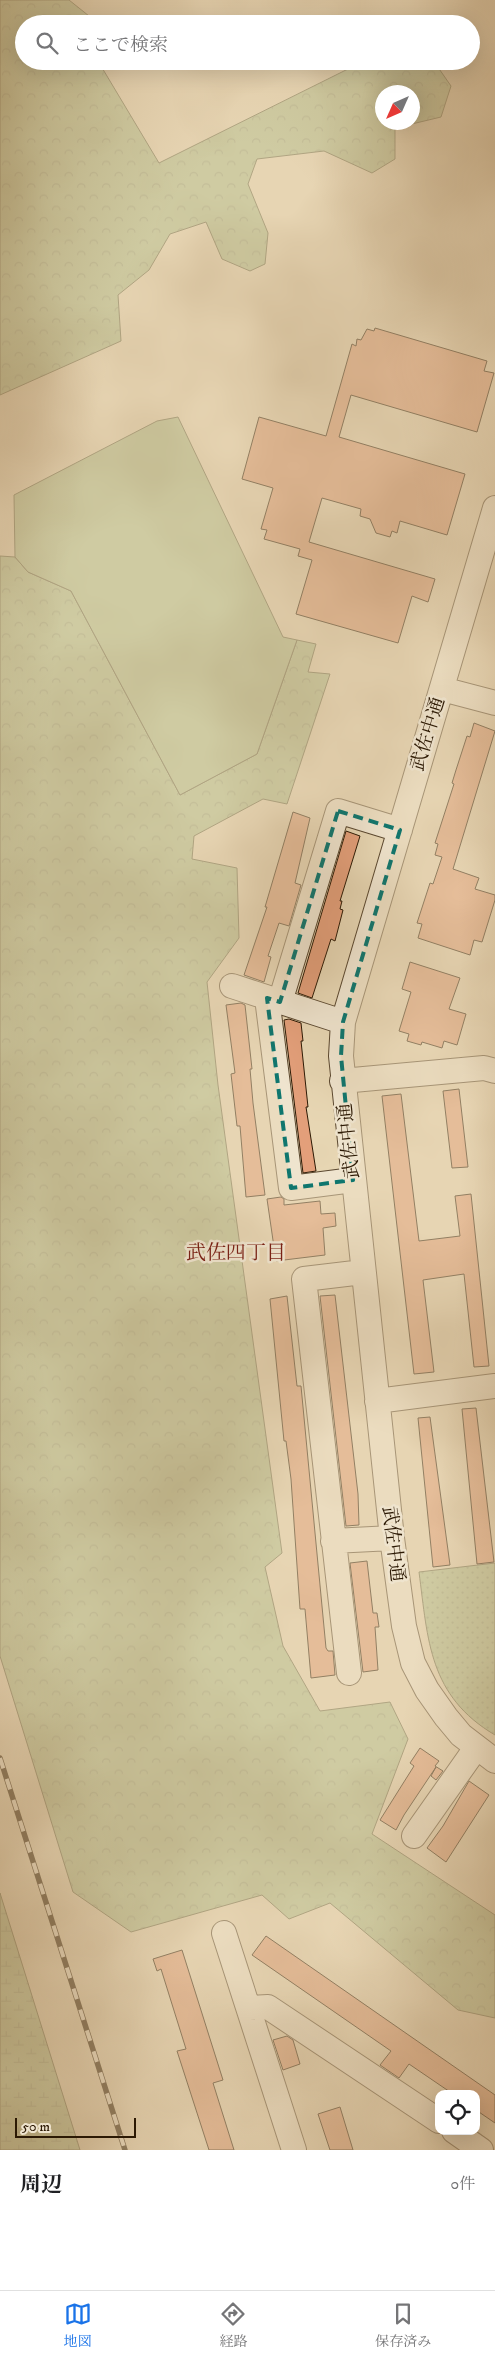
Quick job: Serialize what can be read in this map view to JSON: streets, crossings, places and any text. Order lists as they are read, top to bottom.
{
  "streets": {
    "street": ["武佐中通"]
  },
  "districts": ["武佐四丁目"],
  "scale_bar": "50 m",
  "north": "bottom left",
  "page": {
    "search": "ここで検索",
    "scale": "50 m",
    "heading": ["周辺", "0件"],
    "nav": ["地図", "経路", "保存済み"]
  }
}
